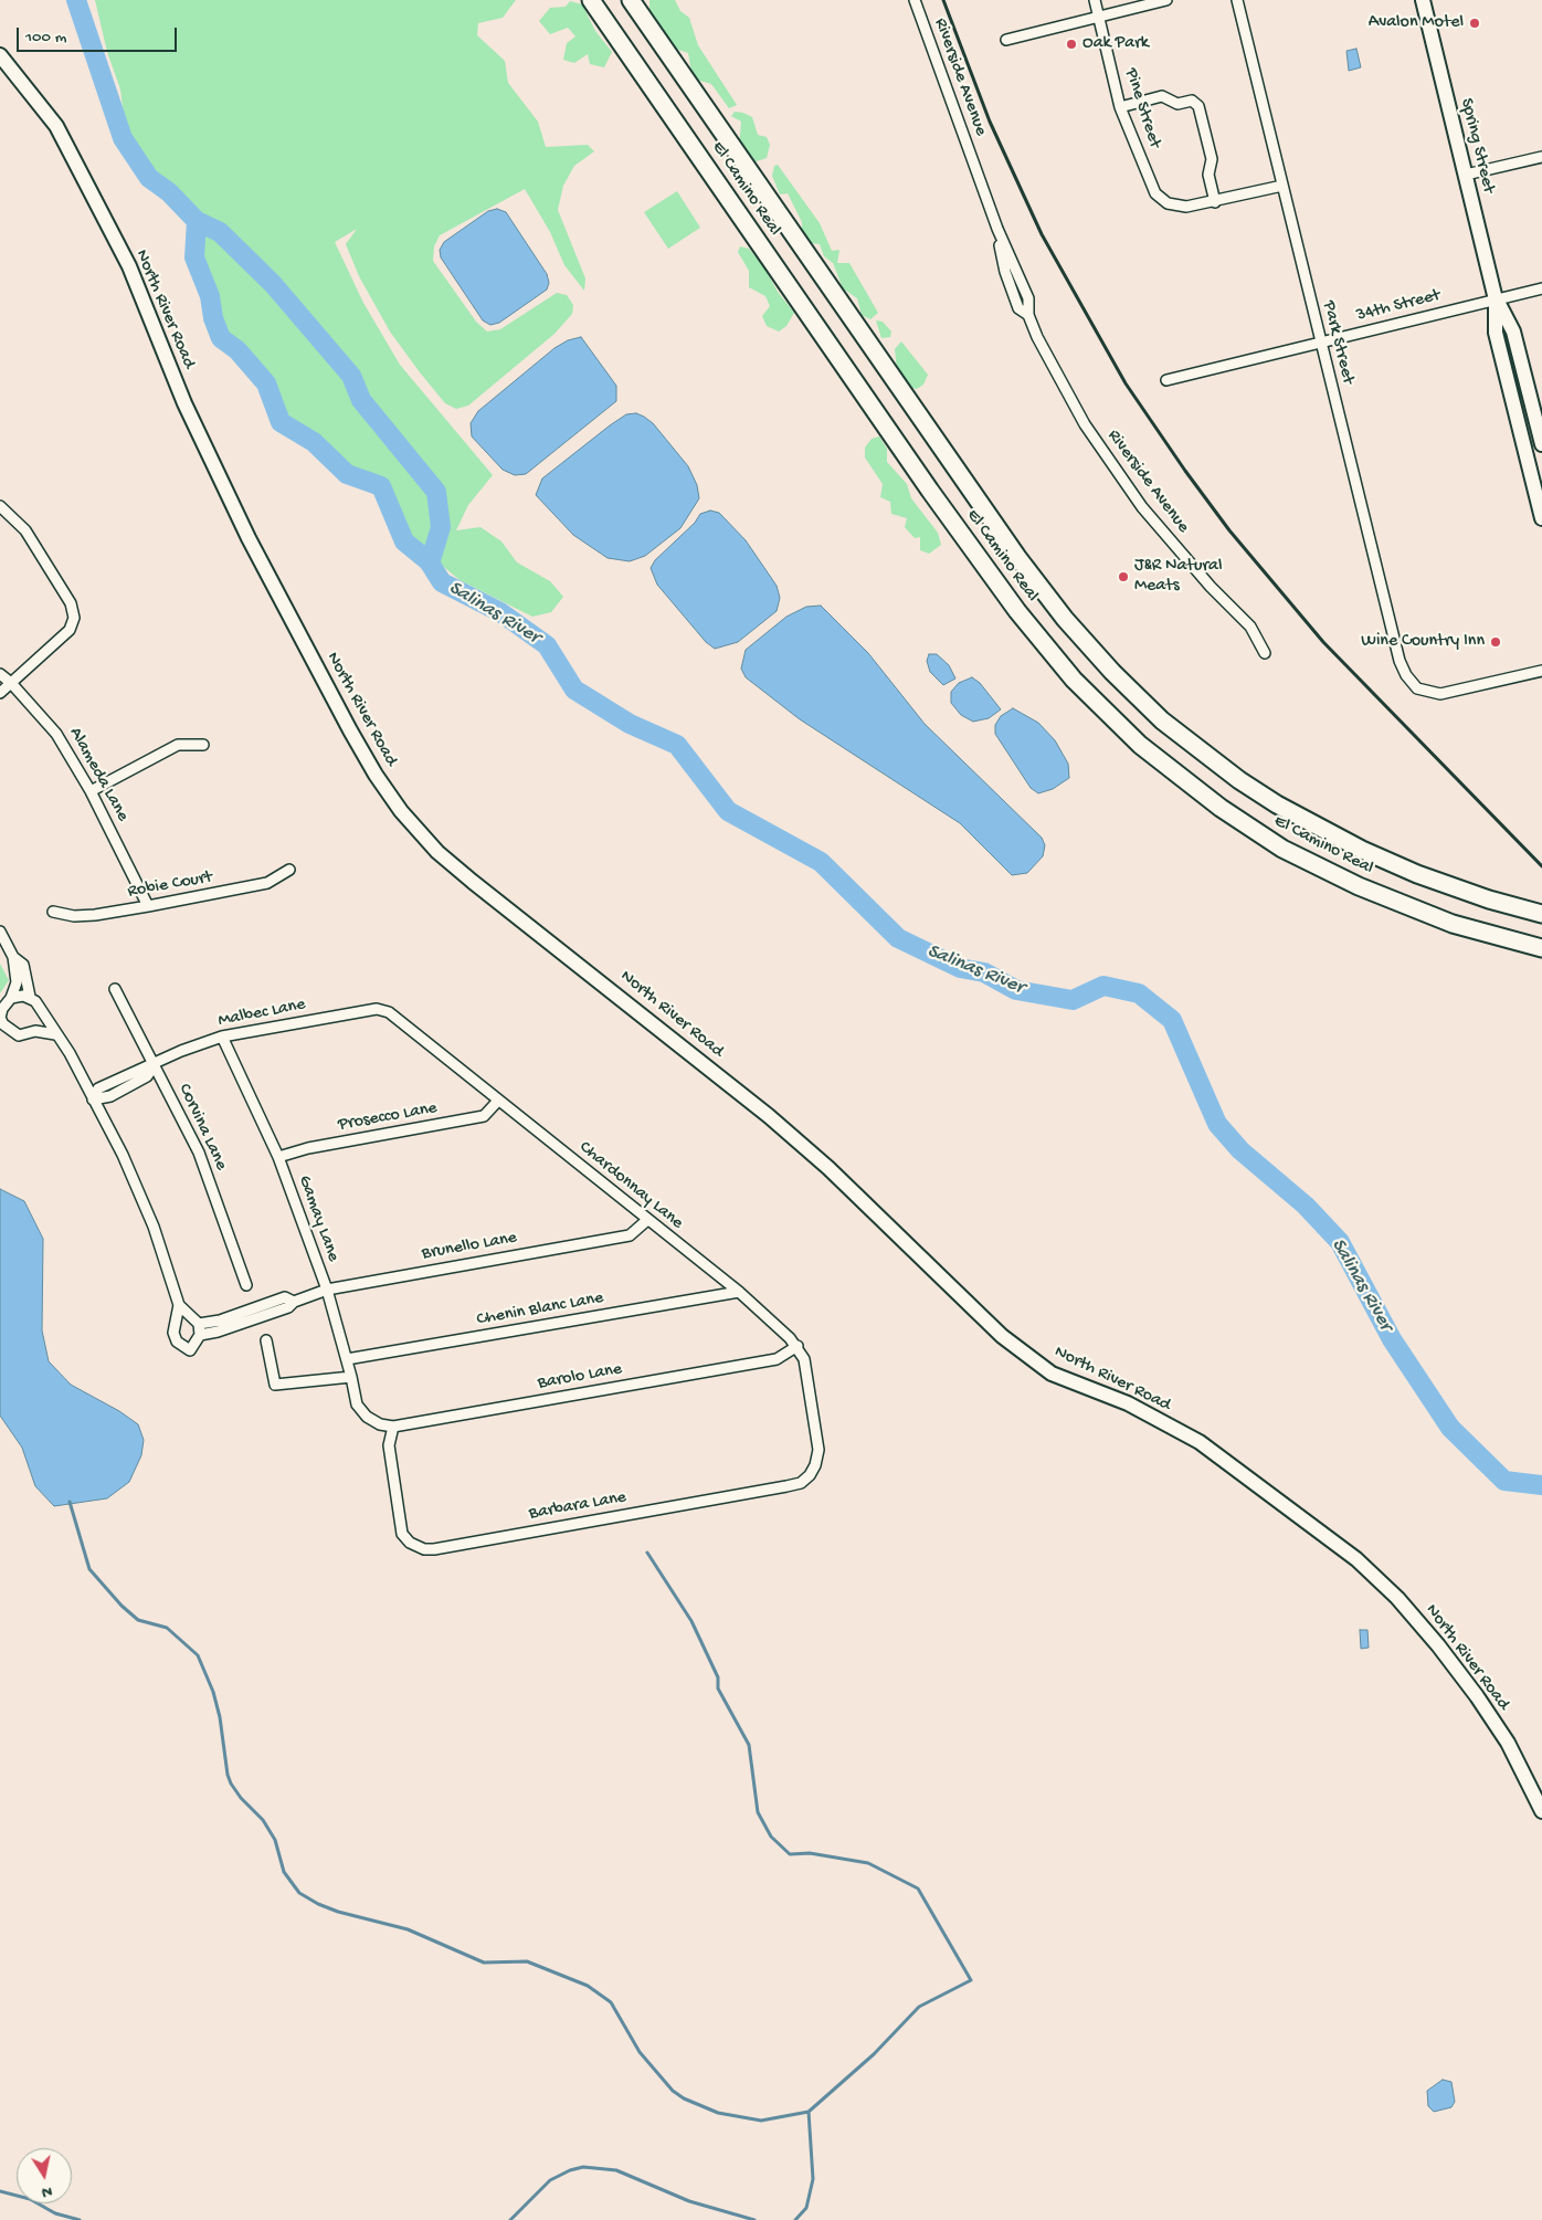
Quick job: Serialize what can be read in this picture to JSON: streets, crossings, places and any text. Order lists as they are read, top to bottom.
{
  "streets": {
    "highway": ["El Camino Real"],
    "main road": ["Spring Street", "North River Road"],
    "street": [
      "Riverside Avenue",
      "Pine Street",
      "34th Street",
      "Park Street",
      "Alameda Lane",
      "Robie Court",
      "Malbec Lane",
      "Prosecco Lane",
      "Corvina Lane",
      "Chardonnay Lane",
      "Gamay Lane",
      "Brunello Lane",
      "Chenin Blanc Lane",
      "Barolo Lane",
      "Barbara Lane"
    ]
  },
  "crossings": [
    ["Spring Street", "34th Street"],
    ["34th Street", "Park Street"],
    ["Alameda Lane", "Robie Court"],
    ["Malbec Lane", "Corvina Lane"],
    ["Malbec Lane", "Chardonnay Lane"],
    ["Malbec Lane", "Gamay Lane"],
    ["Prosecco Lane", "Chardonnay Lane"],
    ["Prosecco Lane", "Gamay Lane"],
    ["Chardonnay Lane", "Brunello Lane"],
    ["Chardonnay Lane", "Chenin Blanc Lane"],
    ["Chardonnay Lane", "Barolo Lane"],
    ["Chardonnay Lane", "Barbara Lane"],
    ["Gamay Lane", "Brunello Lane"],
    ["Gamay Lane", "Chenin Blanc Lane"],
    ["Gamay Lane", "Barolo Lane"],
    ["Gamay Lane", "Barbara Lane"],
    ["Barolo Lane", "Barbara Lane"]
  ],
  "water": ["Salinas River"],
  "places": [
    "Avalon Motel",
    "Oak Park",
    "J&R Natural Meats",
    "Wine Country Inn"
  ],
  "scale_bar": "100 m",
  "north": "bottom"
}
